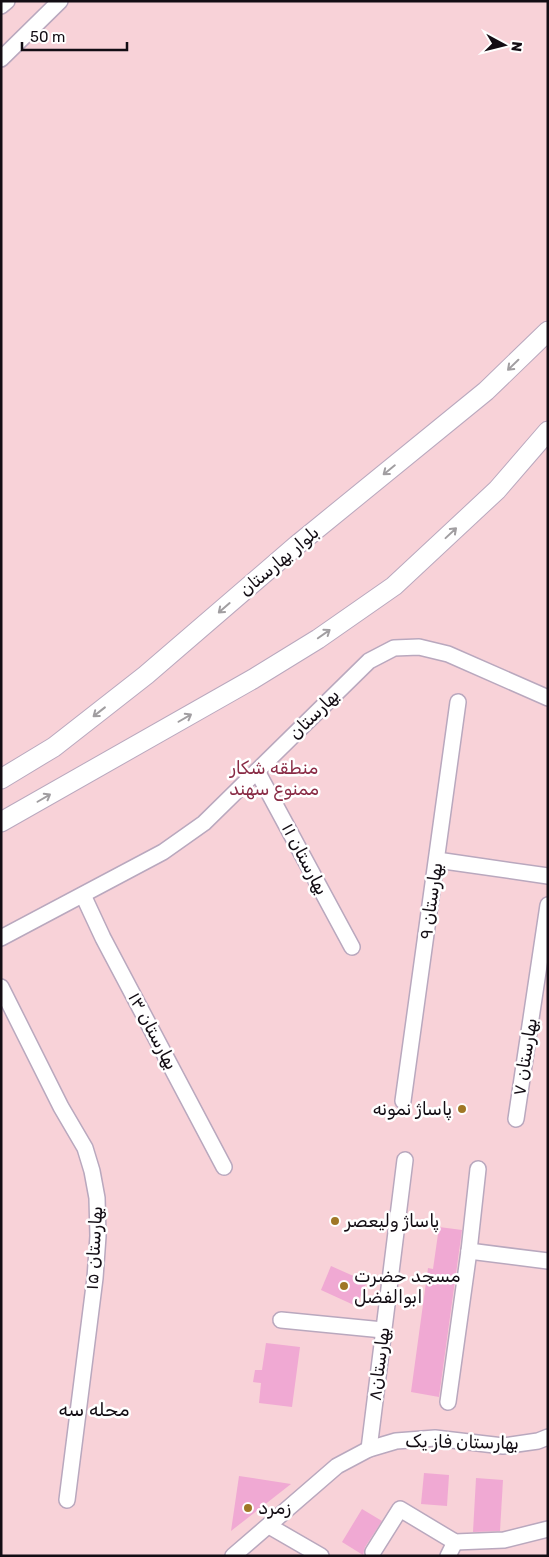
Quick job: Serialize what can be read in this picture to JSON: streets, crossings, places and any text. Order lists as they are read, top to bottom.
{
  "streets": {
    "main road": ["بلوار بهارستان"],
    "street": [
      "بهارستان",
      "بهارستان ۱۱",
      "بهارستان ۹",
      "بهارستان ۱۳",
      "بهارستان ۷",
      "بهارستان ۱۵",
      "بهارستان۸",
      "بهارستان فاز یک"
    ]
  },
  "crossings": [
    ["بهارستان", "بهارستان ۱۱"],
    ["بهارستان", "بهارستان ۱۳"],
    ["بهارستان۸", "بهارستان فاز یک"]
  ],
  "districts": ["محله سه"],
  "parks": ["منطقه شکار ممنوع سهند"],
  "places": [
    "پاساژ نمونه",
    "پاساژ ولیعصر",
    "مسجد حضرت ابوالفضل",
    "زمرد"
  ],
  "scale_bar": "50 m",
  "north": "right"
}
